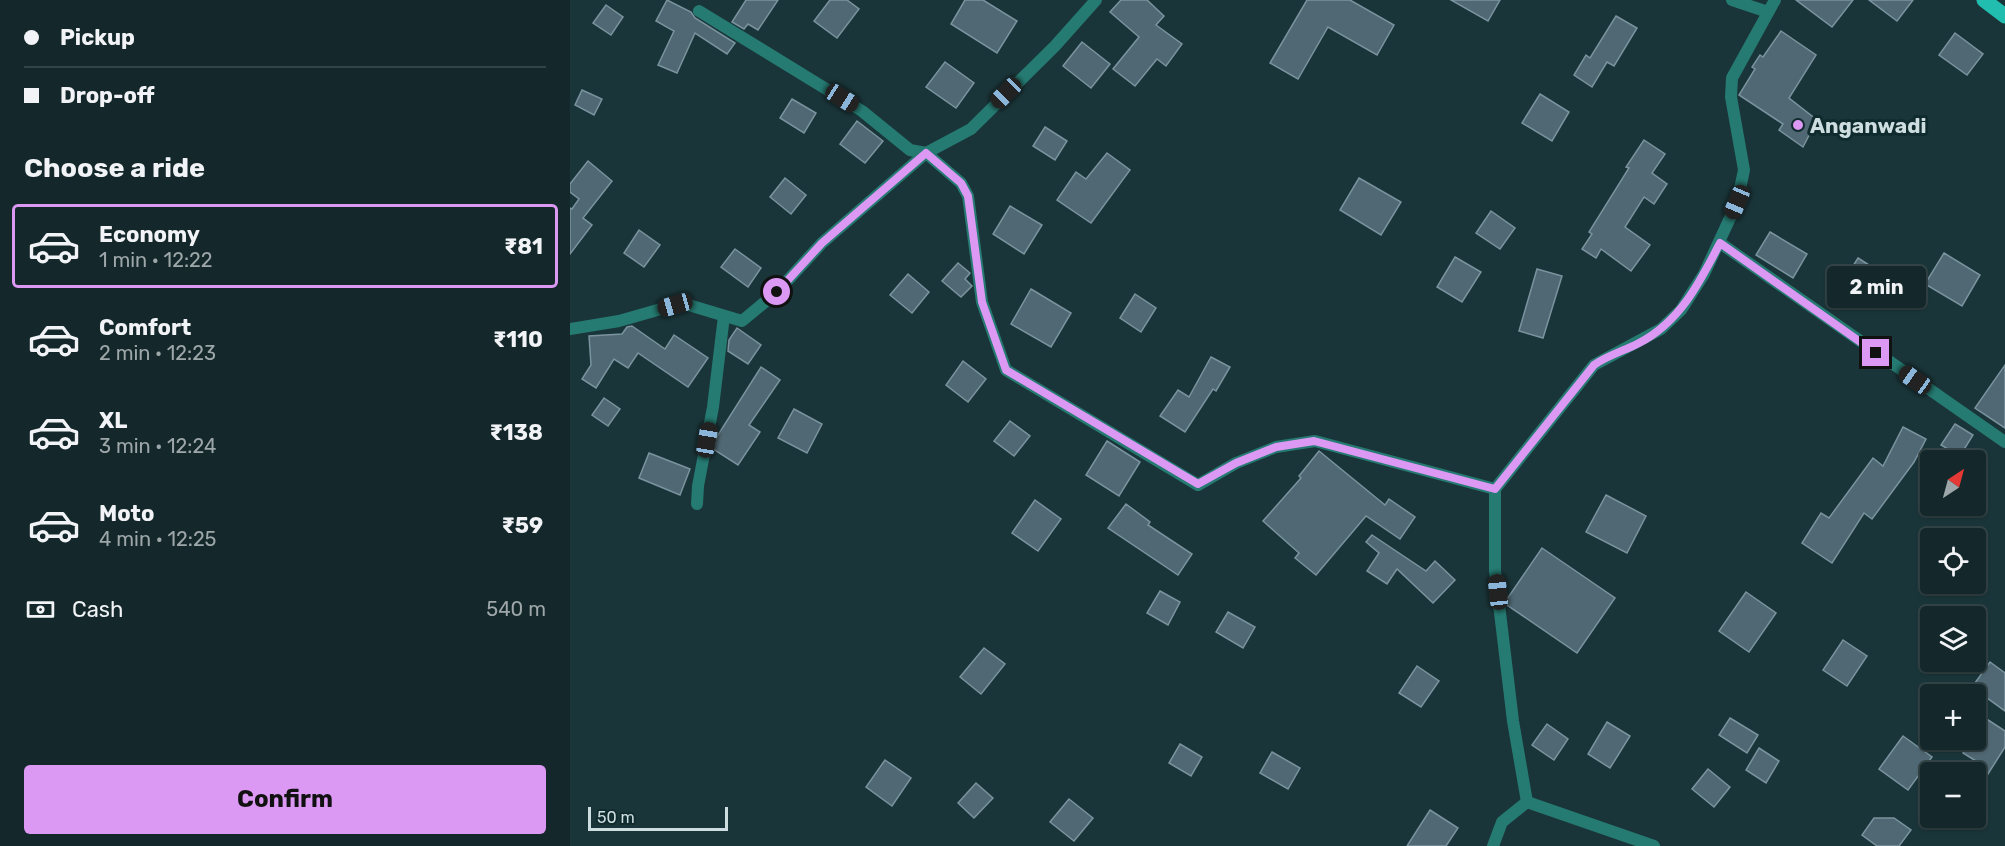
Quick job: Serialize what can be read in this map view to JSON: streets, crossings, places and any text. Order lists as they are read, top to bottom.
{
  "places": ["Anganwadi"],
  "scale_bar": "50 m",
  "north": "top right",
  "page": {
    "banner": ["Pickup", "Drop-off"],
    "heading": "Choose a ride",
    "list": [
      {
        "name": "Economy",
        "note": "1 min · 12:22",
        "value": "₹81"
      },
      {
        "name": "Comfort",
        "note": "2 min · 12:23",
        "value": "₹110"
      },
      {
        "name": "XL",
        "note": "3 min · 12:24",
        "value": "₹138"
      },
      {
        "name": "Moto",
        "note": "4 min · 12:25",
        "value": "₹59"
      }
    ],
    "bubble": "2 min",
    "map_buttons": ["+", "−"],
    "pay": ["Cash", "540 m"],
    "buttons": "Confirm",
    "scale": "50 m"
  }
}
